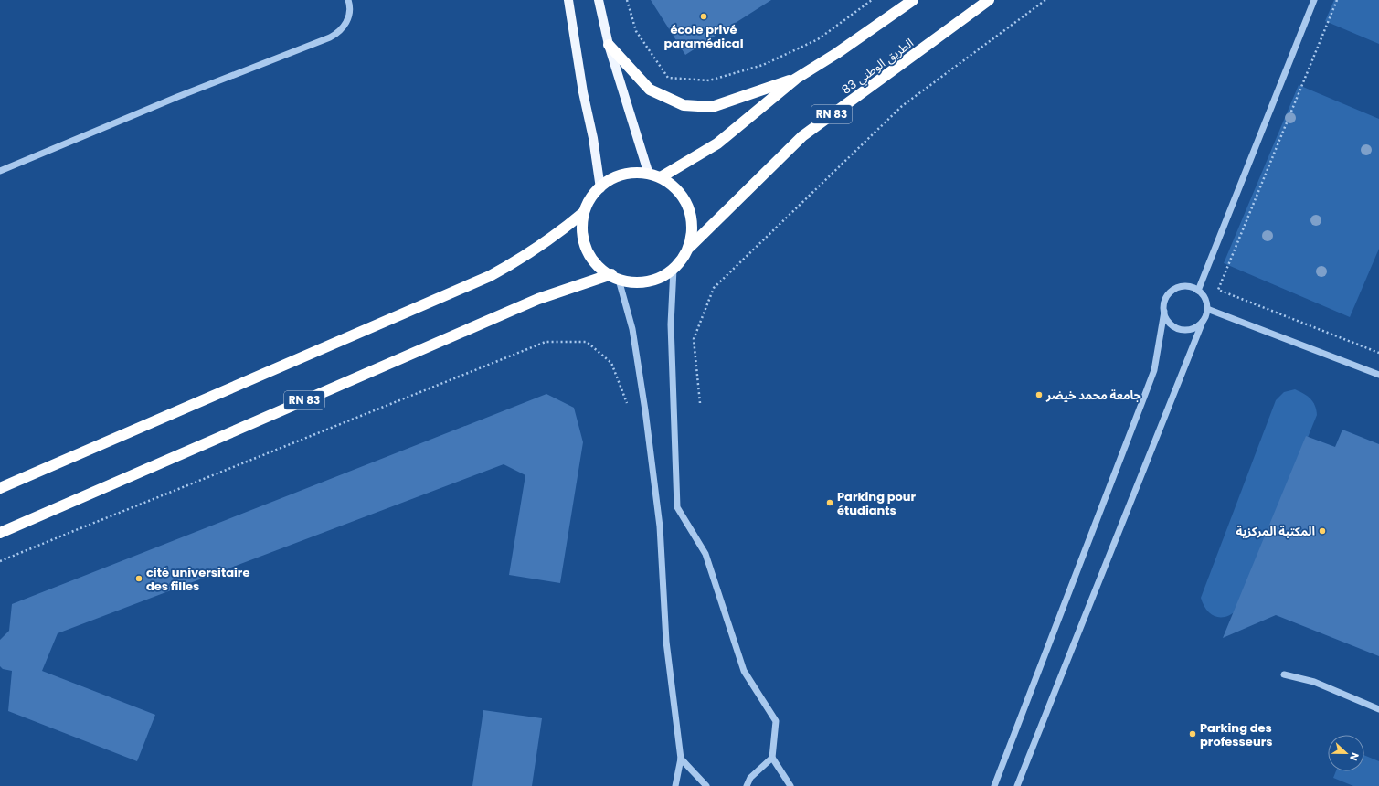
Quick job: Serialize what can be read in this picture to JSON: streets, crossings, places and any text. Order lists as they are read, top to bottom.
{
  "streets": {
    "highway": ["الطريق الوطني 83", "RN 83"]
  },
  "crossings": [
    ["الطريق الوطني 83", "RN 83"]
  ],
  "places": [
    "école privé paramédical",
    "جامعة محمد خيضر",
    "Parking pour étudiants",
    "المكتبة المركزية",
    "cité universitaire des filles",
    "Parking des professeurs"
  ],
  "north": "right"
}
